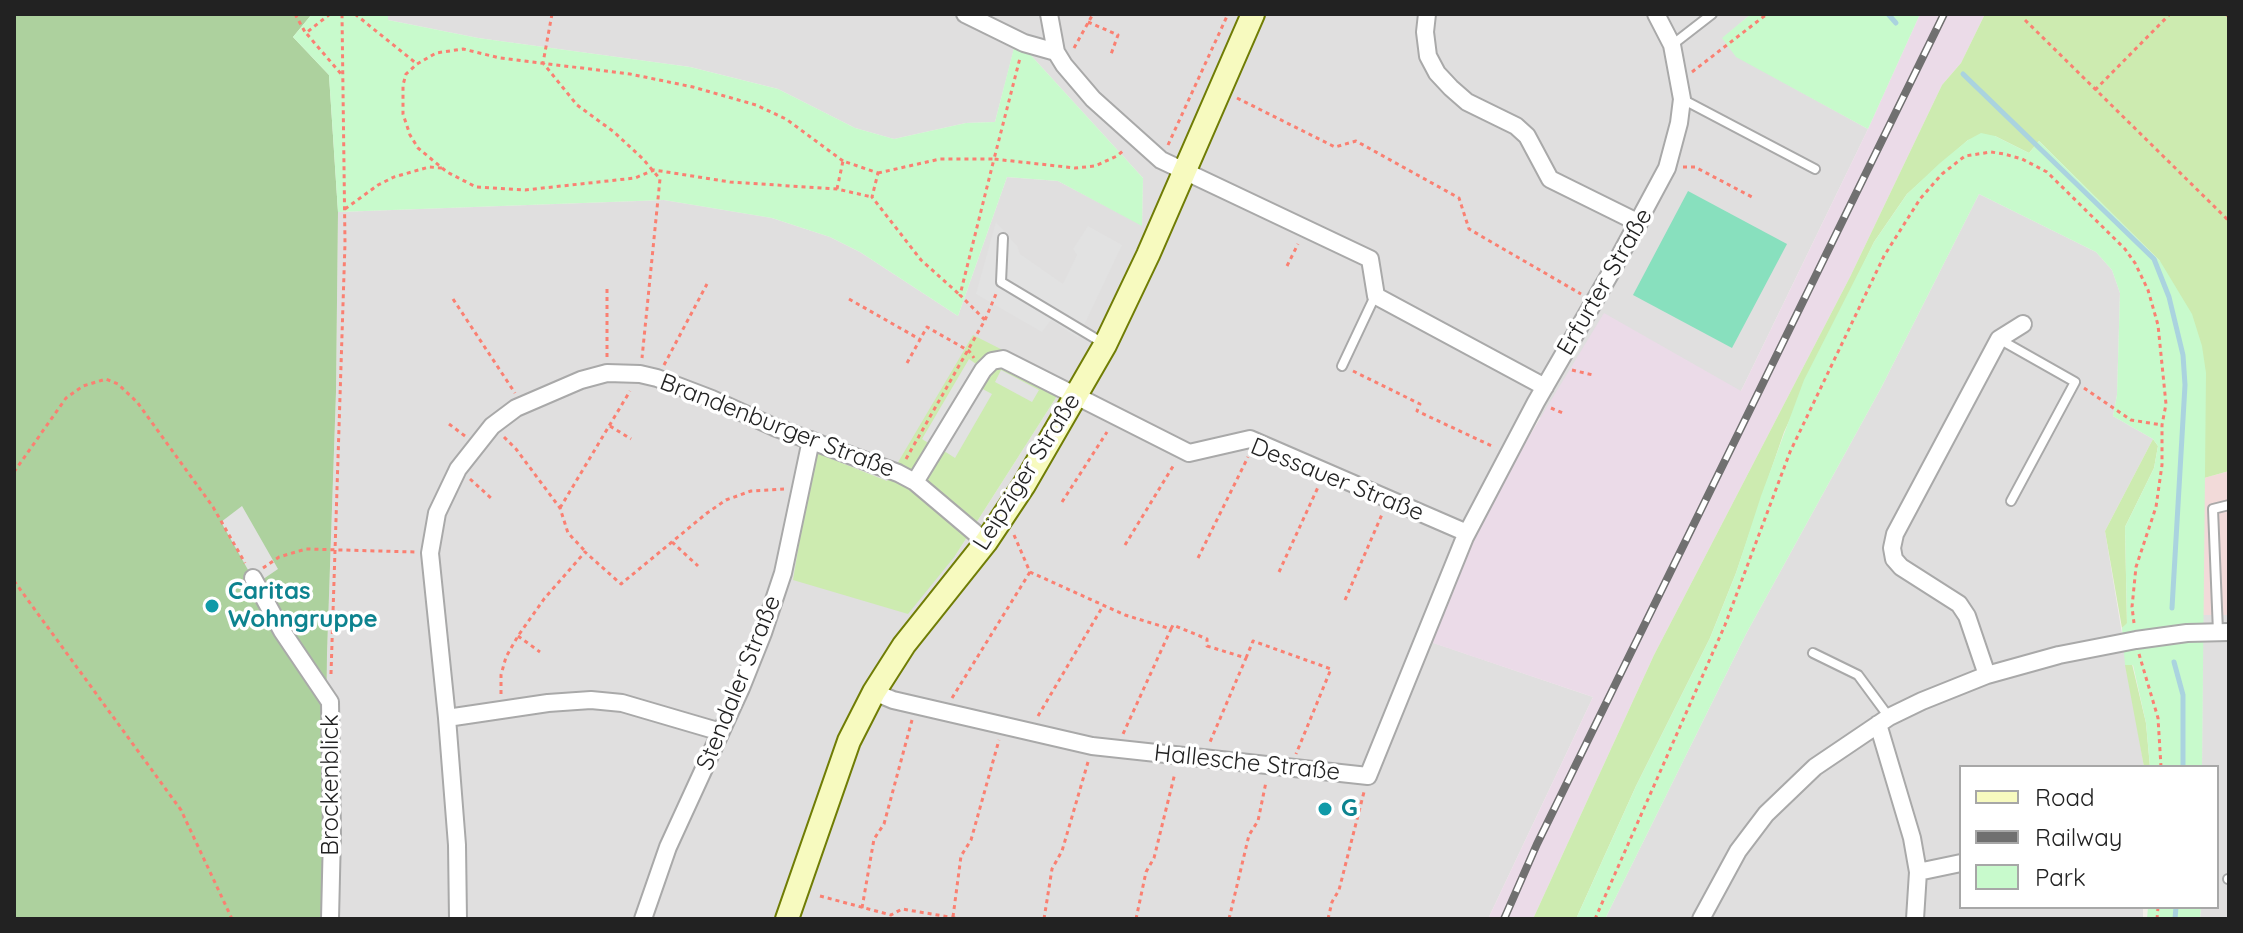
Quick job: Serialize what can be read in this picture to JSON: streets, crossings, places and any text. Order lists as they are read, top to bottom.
{
  "streets": {
    "main road": ["Leipziger Straße"],
    "street": [
      "Erfurter Straße",
      "Brandenburger Straße",
      "Dessauer Straße",
      "Stendaler Straße",
      "Hallesche Straße",
      "Brockenblick"
    ]
  },
  "crossings": [
    ["Erfurter Straße", "Dessauer Straße"],
    ["Erfurter Straße", "Hallesche Straße"],
    ["Brandenburger Straße", "Leipziger Straße"],
    ["Brandenburger Straße", "Stendaler Straße"],
    ["Leipziger Straße", "Hallesche Straße"],
    ["Dessauer Straße", "Hallesche Straße"]
  ],
  "places": ["Caritas Wohngruppe", "G"],
  "legend": ["Road", "Railway", "Park"]
}
